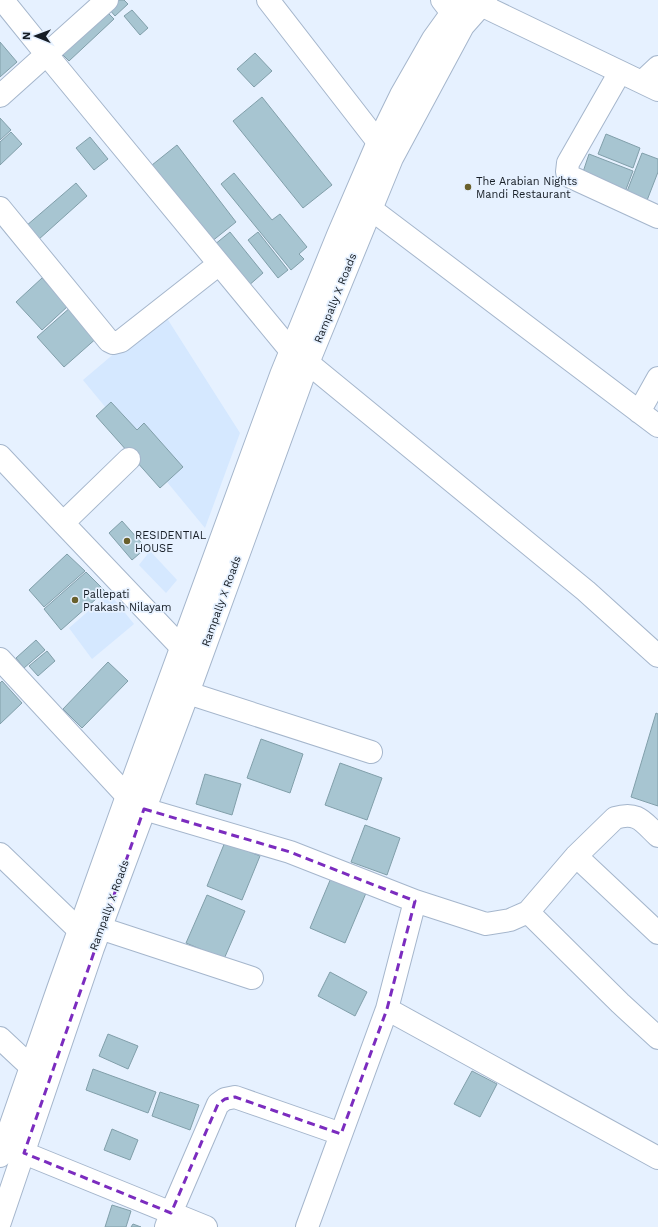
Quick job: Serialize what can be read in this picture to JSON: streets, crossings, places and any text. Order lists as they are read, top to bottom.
{
  "streets": {
    "street": ["Rampally X Roads"]
  },
  "places": ["The Arabian Nights Mandi Restaurant", "RESIDENTIAL HOUSE", "Pallepati Prakash Nilayam"],
  "north": "left"
}
